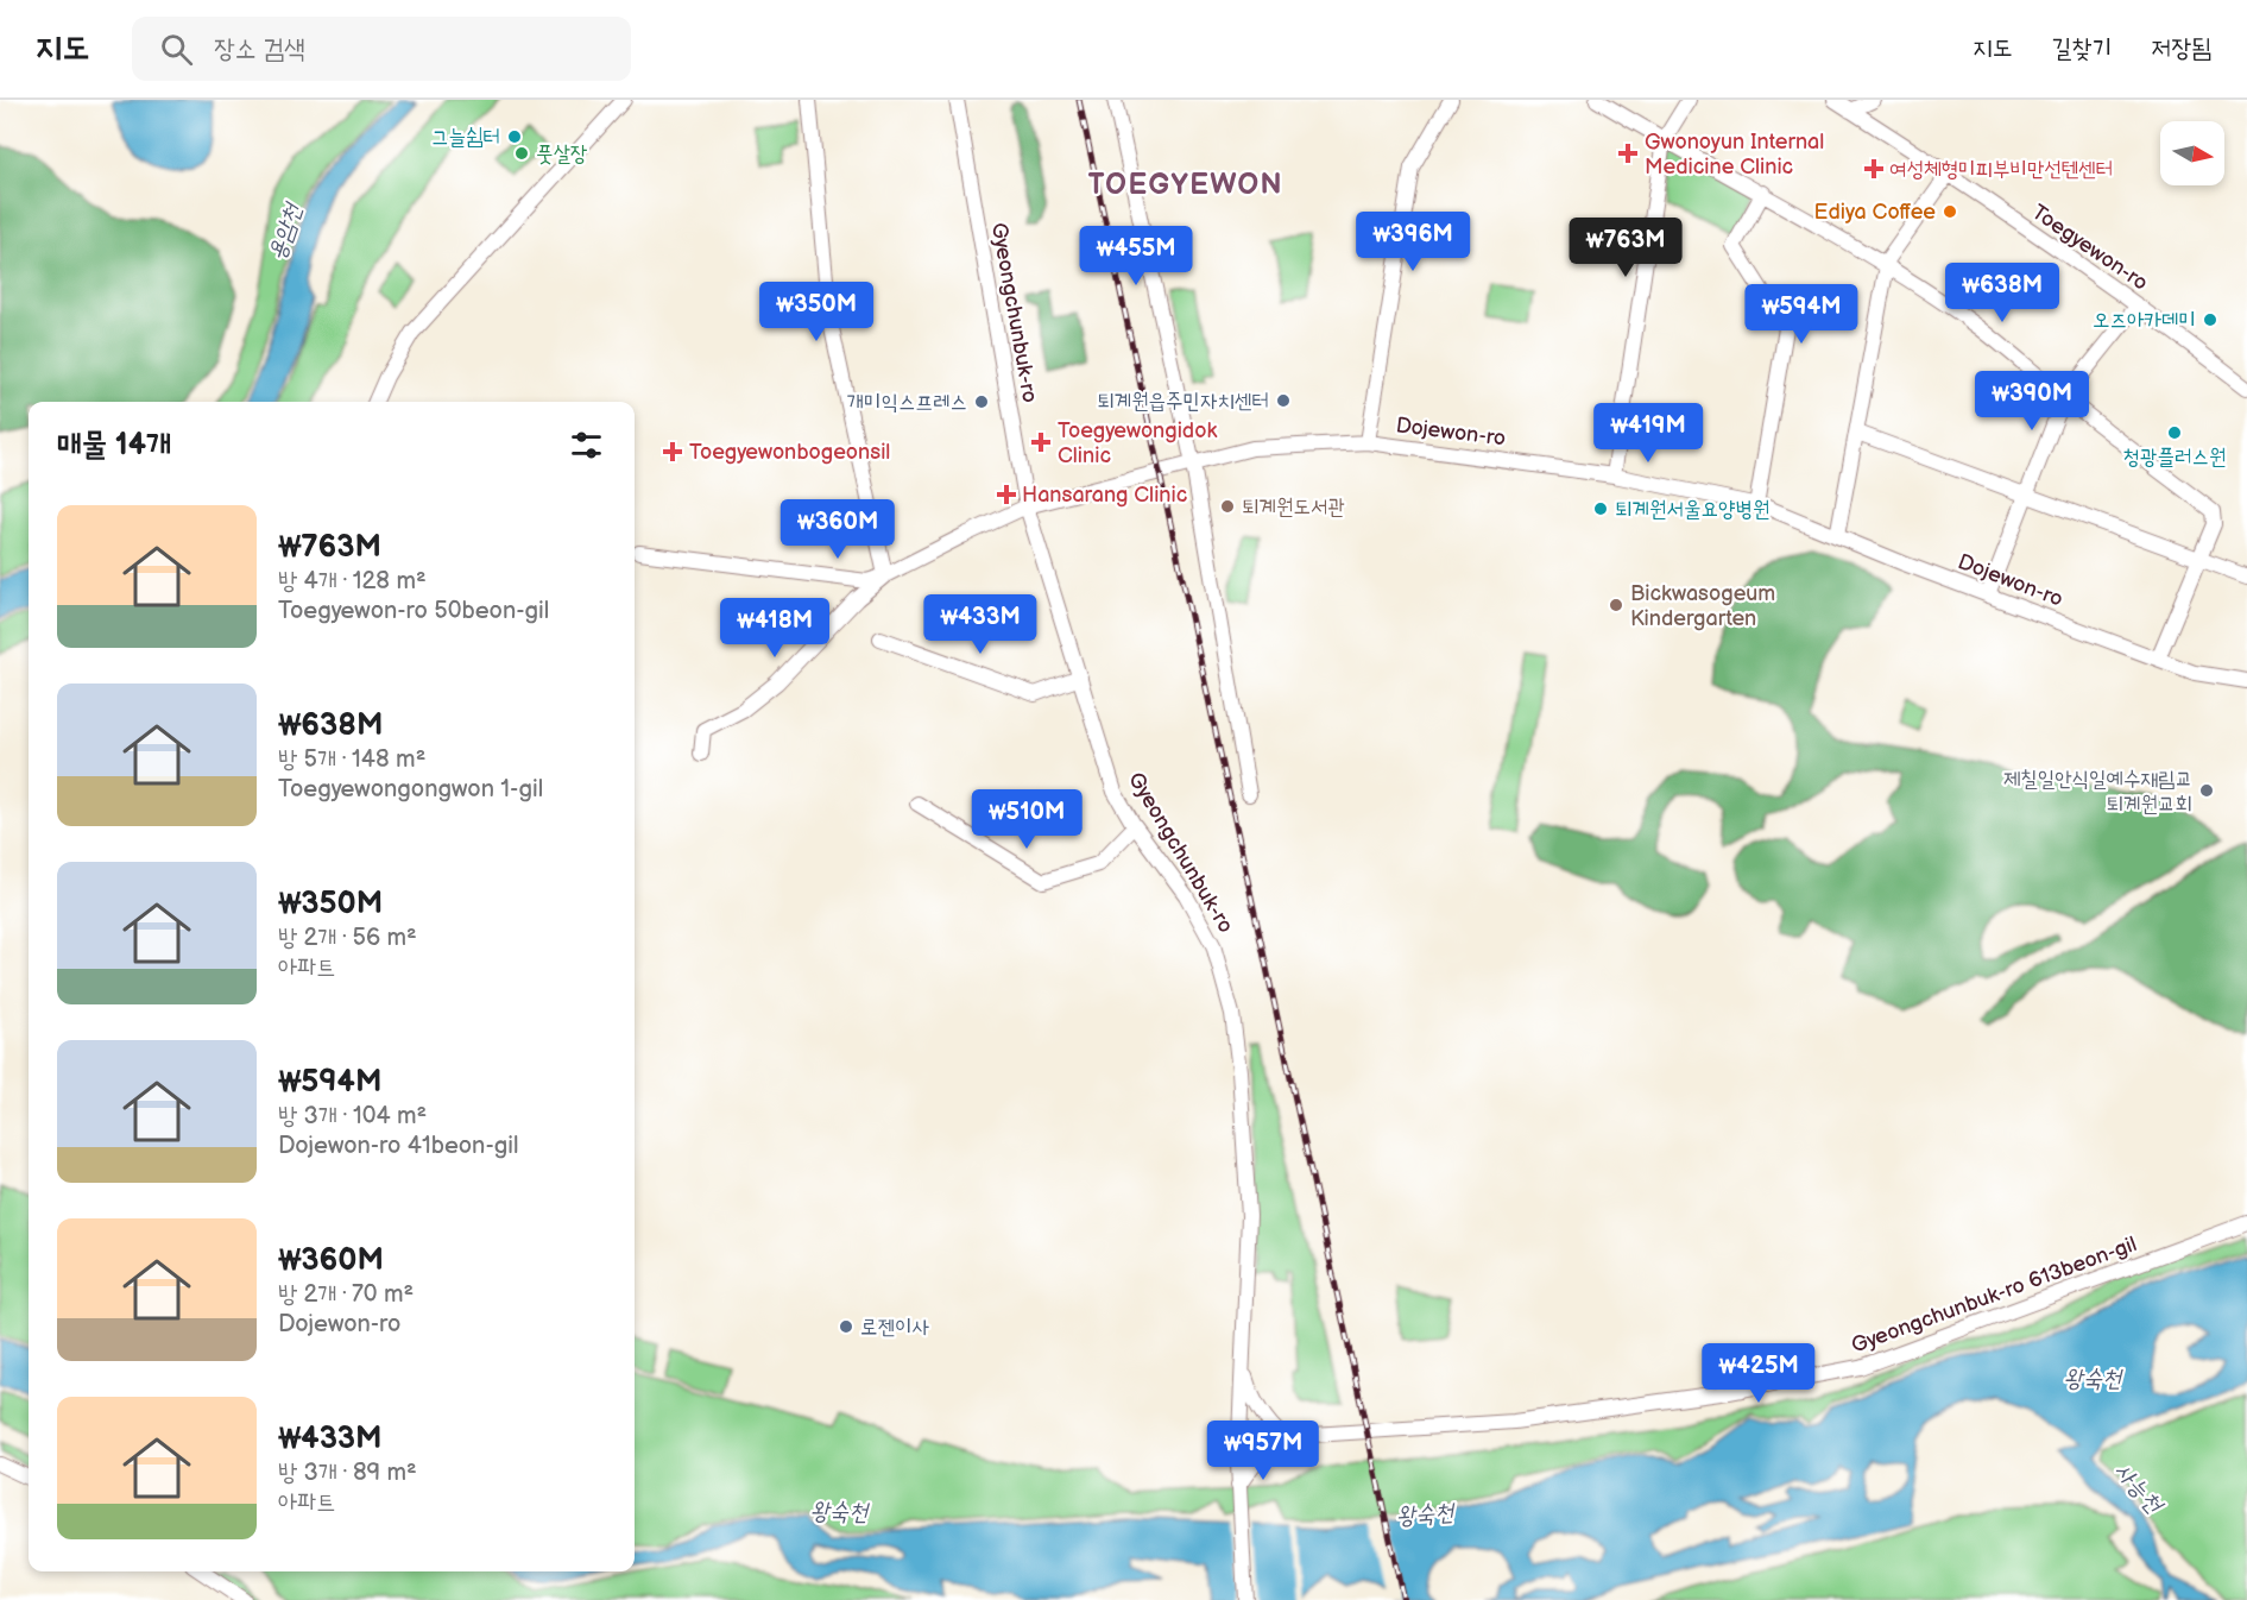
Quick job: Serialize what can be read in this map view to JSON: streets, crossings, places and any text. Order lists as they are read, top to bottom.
{
  "streets": {
    "street": [
      "Toegyewon-ro",
      "Gyeongchunbuk-ro",
      "Dojewon-ro",
      "Gyeongchunbuk-ro 613beon-gil"
    ]
  },
  "crossings": [
    ["Gyeongchunbuk-ro", "Dojewon-ro"],
    ["Gyeongchunbuk-ro", "Gyeongchunbuk-ro 613beon-gil"]
  ],
  "districts": ["TOEGYEWON"],
  "water": ["용암천", "왕숙천", "사능천"],
  "places": {
    "other": [
      "그늘쉼터",
      "풋살장",
      "Ediya Coffee",
      "오즈아카데미",
      "퇴계원읍주민자치센터",
      "개미익스프레스",
      "청광플러스원",
      "퇴계원도서관",
      "퇴계원서울요양병원",
      "Bickwasogeum Kindergarten",
      "제칠일안식일예수재림교 퇴계원교회",
      "로젠이사"
    ],
    "health": [
      "Gwonoyun Internal Medicine Clinic",
      "여성체형미피부비만선텐센터",
      "Toegyewongidok Clinic",
      "Toegyewonbogeonsil",
      "Hansarang Clinic"
    ]
  },
  "north": "right",
  "page": {
    "header": "지도",
    "search": "장소 검색",
    "nav": ["지도", "길찾기", "저장됨"],
    "price": [
      "₩396M",
      "₩763M",
      "₩455M",
      "₩638M",
      "₩350M",
      "₩594M",
      "₩390M",
      "₩419M",
      "₩360M",
      "₩433M",
      "₩418M",
      "₩510M",
      "₩425M",
      "₩957M"
    ],
    "heading": "매물 14개",
    "list": [
      {
        "name": "₩763M",
        "note": "방 4개 · 128 m² · Toegyewon-ro 50beon-gil"
      },
      {
        "name": "₩638M",
        "note": "방 5개 · 148 m² · Toegyewongongwon 1-gil"
      },
      {
        "name": "₩350M",
        "note": "방 2개 · 56 m² · 아파트"
      },
      {
        "name": "₩594M",
        "note": "방 3개 · 104 m² · Dojewon-ro 41beon-gil"
      },
      {
        "name": "₩360M",
        "note": "방 2개 · 70 m² · Dojewon-ro"
      },
      {
        "name": "₩433M",
        "note": "방 3개 · 89 m² · 아파트"
      }
    ]
  }
}
